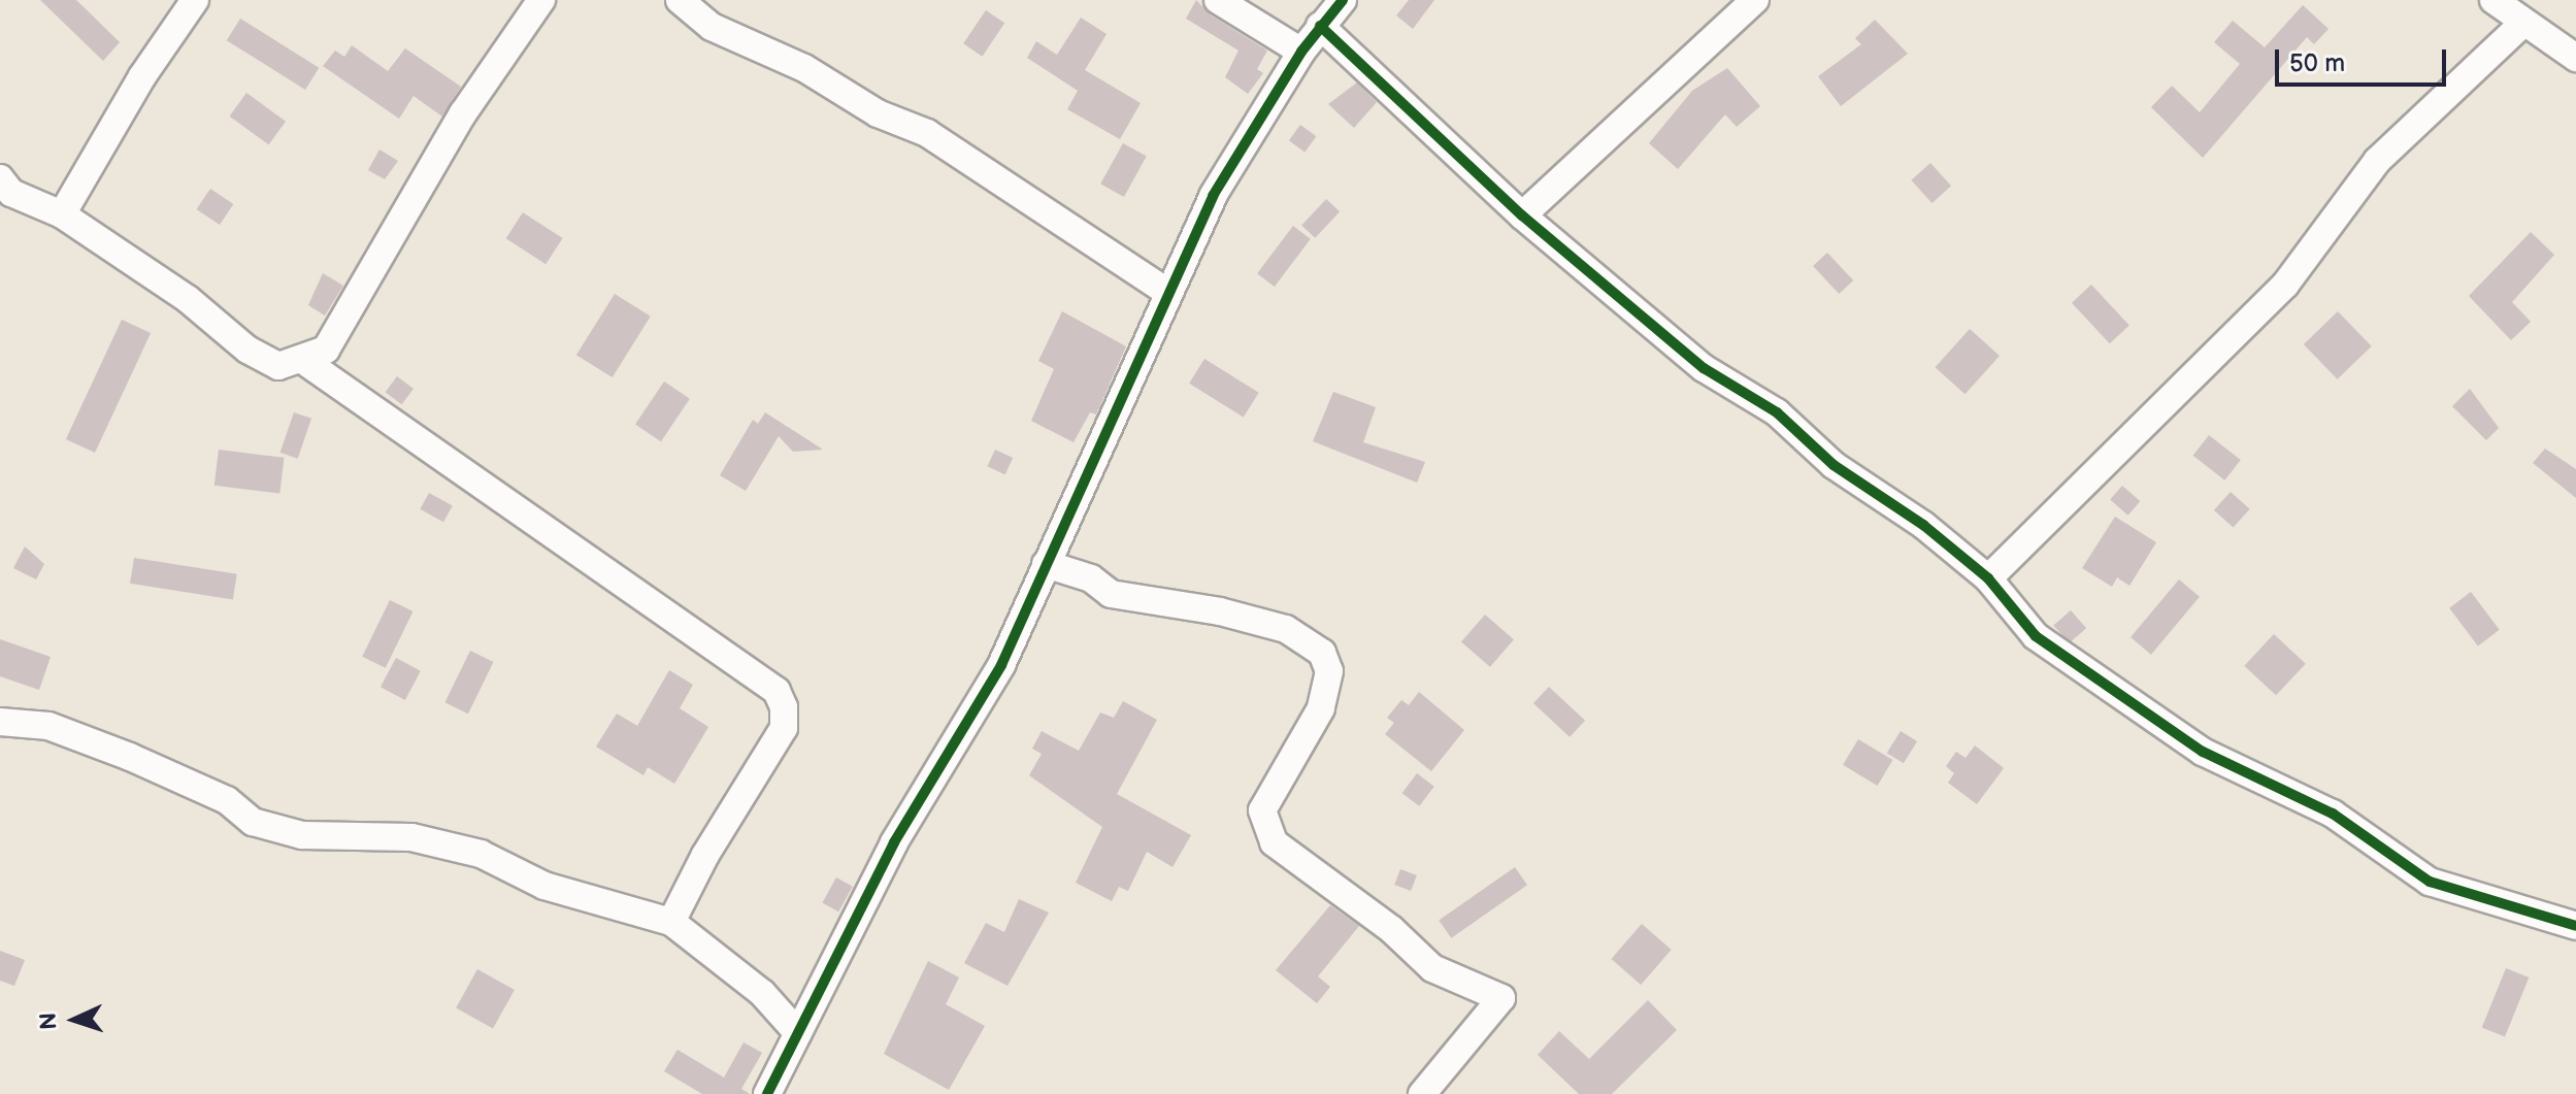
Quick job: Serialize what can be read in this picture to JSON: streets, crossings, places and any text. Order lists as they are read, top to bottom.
{
  "scale_bar": "50 m",
  "north": "left"
}
